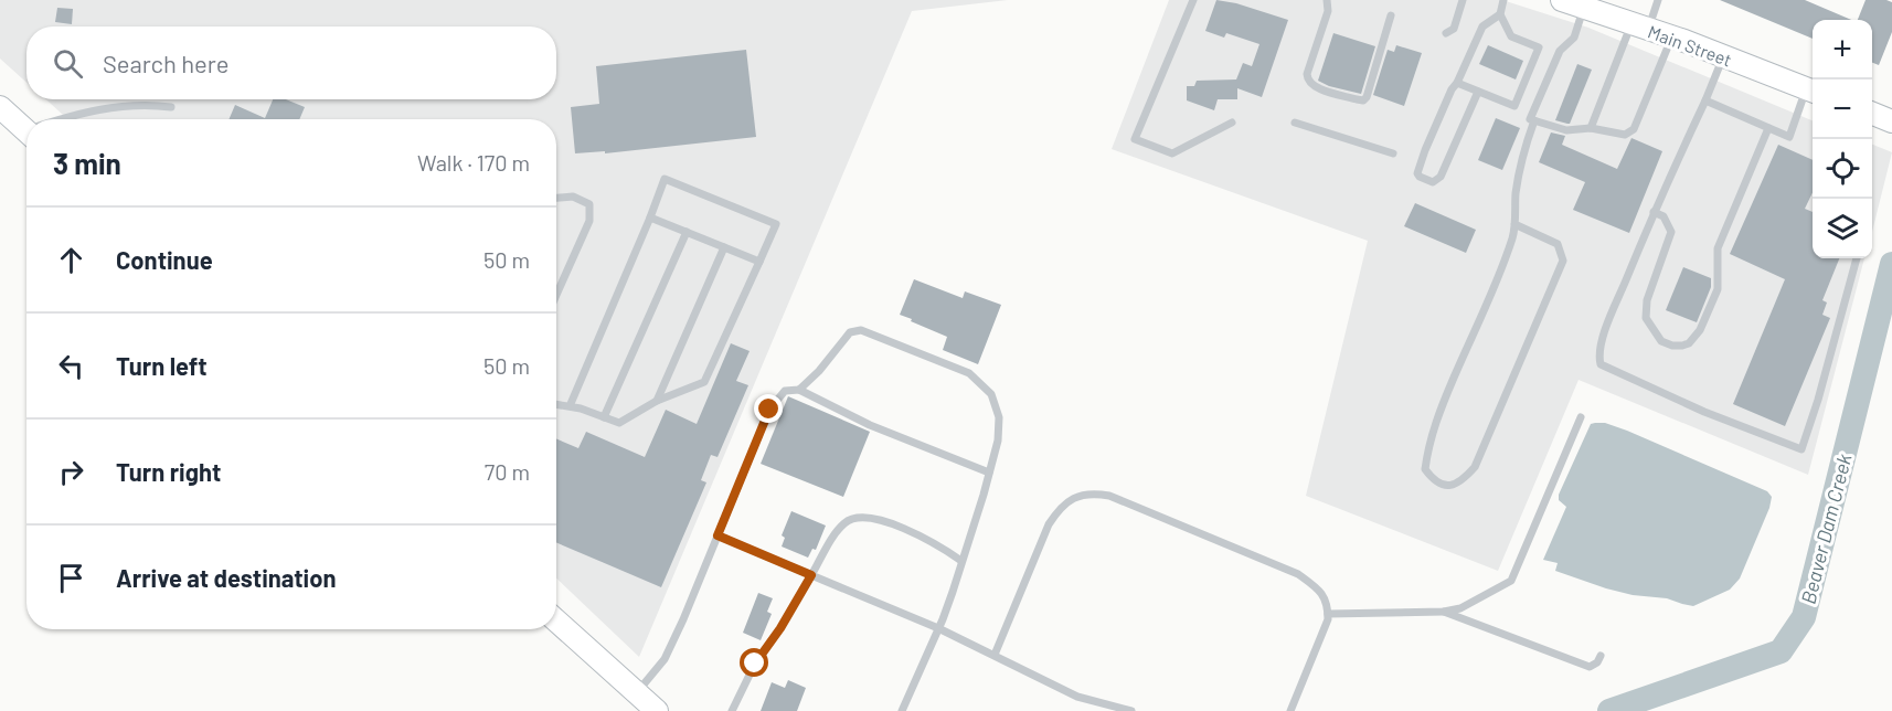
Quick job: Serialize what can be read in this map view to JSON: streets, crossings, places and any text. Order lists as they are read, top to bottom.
{
  "streets": {
    "main road": ["Main Street"]
  },
  "water": ["Beaver Dam Creek"],
  "page": {
    "map_buttons": ["+", "−"],
    "search": "Search here",
    "heading": ["3 min", "Walk · 170 m"],
    "list": [
      ["Continue", "50 m"],
      ["Turn left", "50 m"],
      ["Turn right", "70 m"],
      "Arrive at destination"
    ]
  }
}
